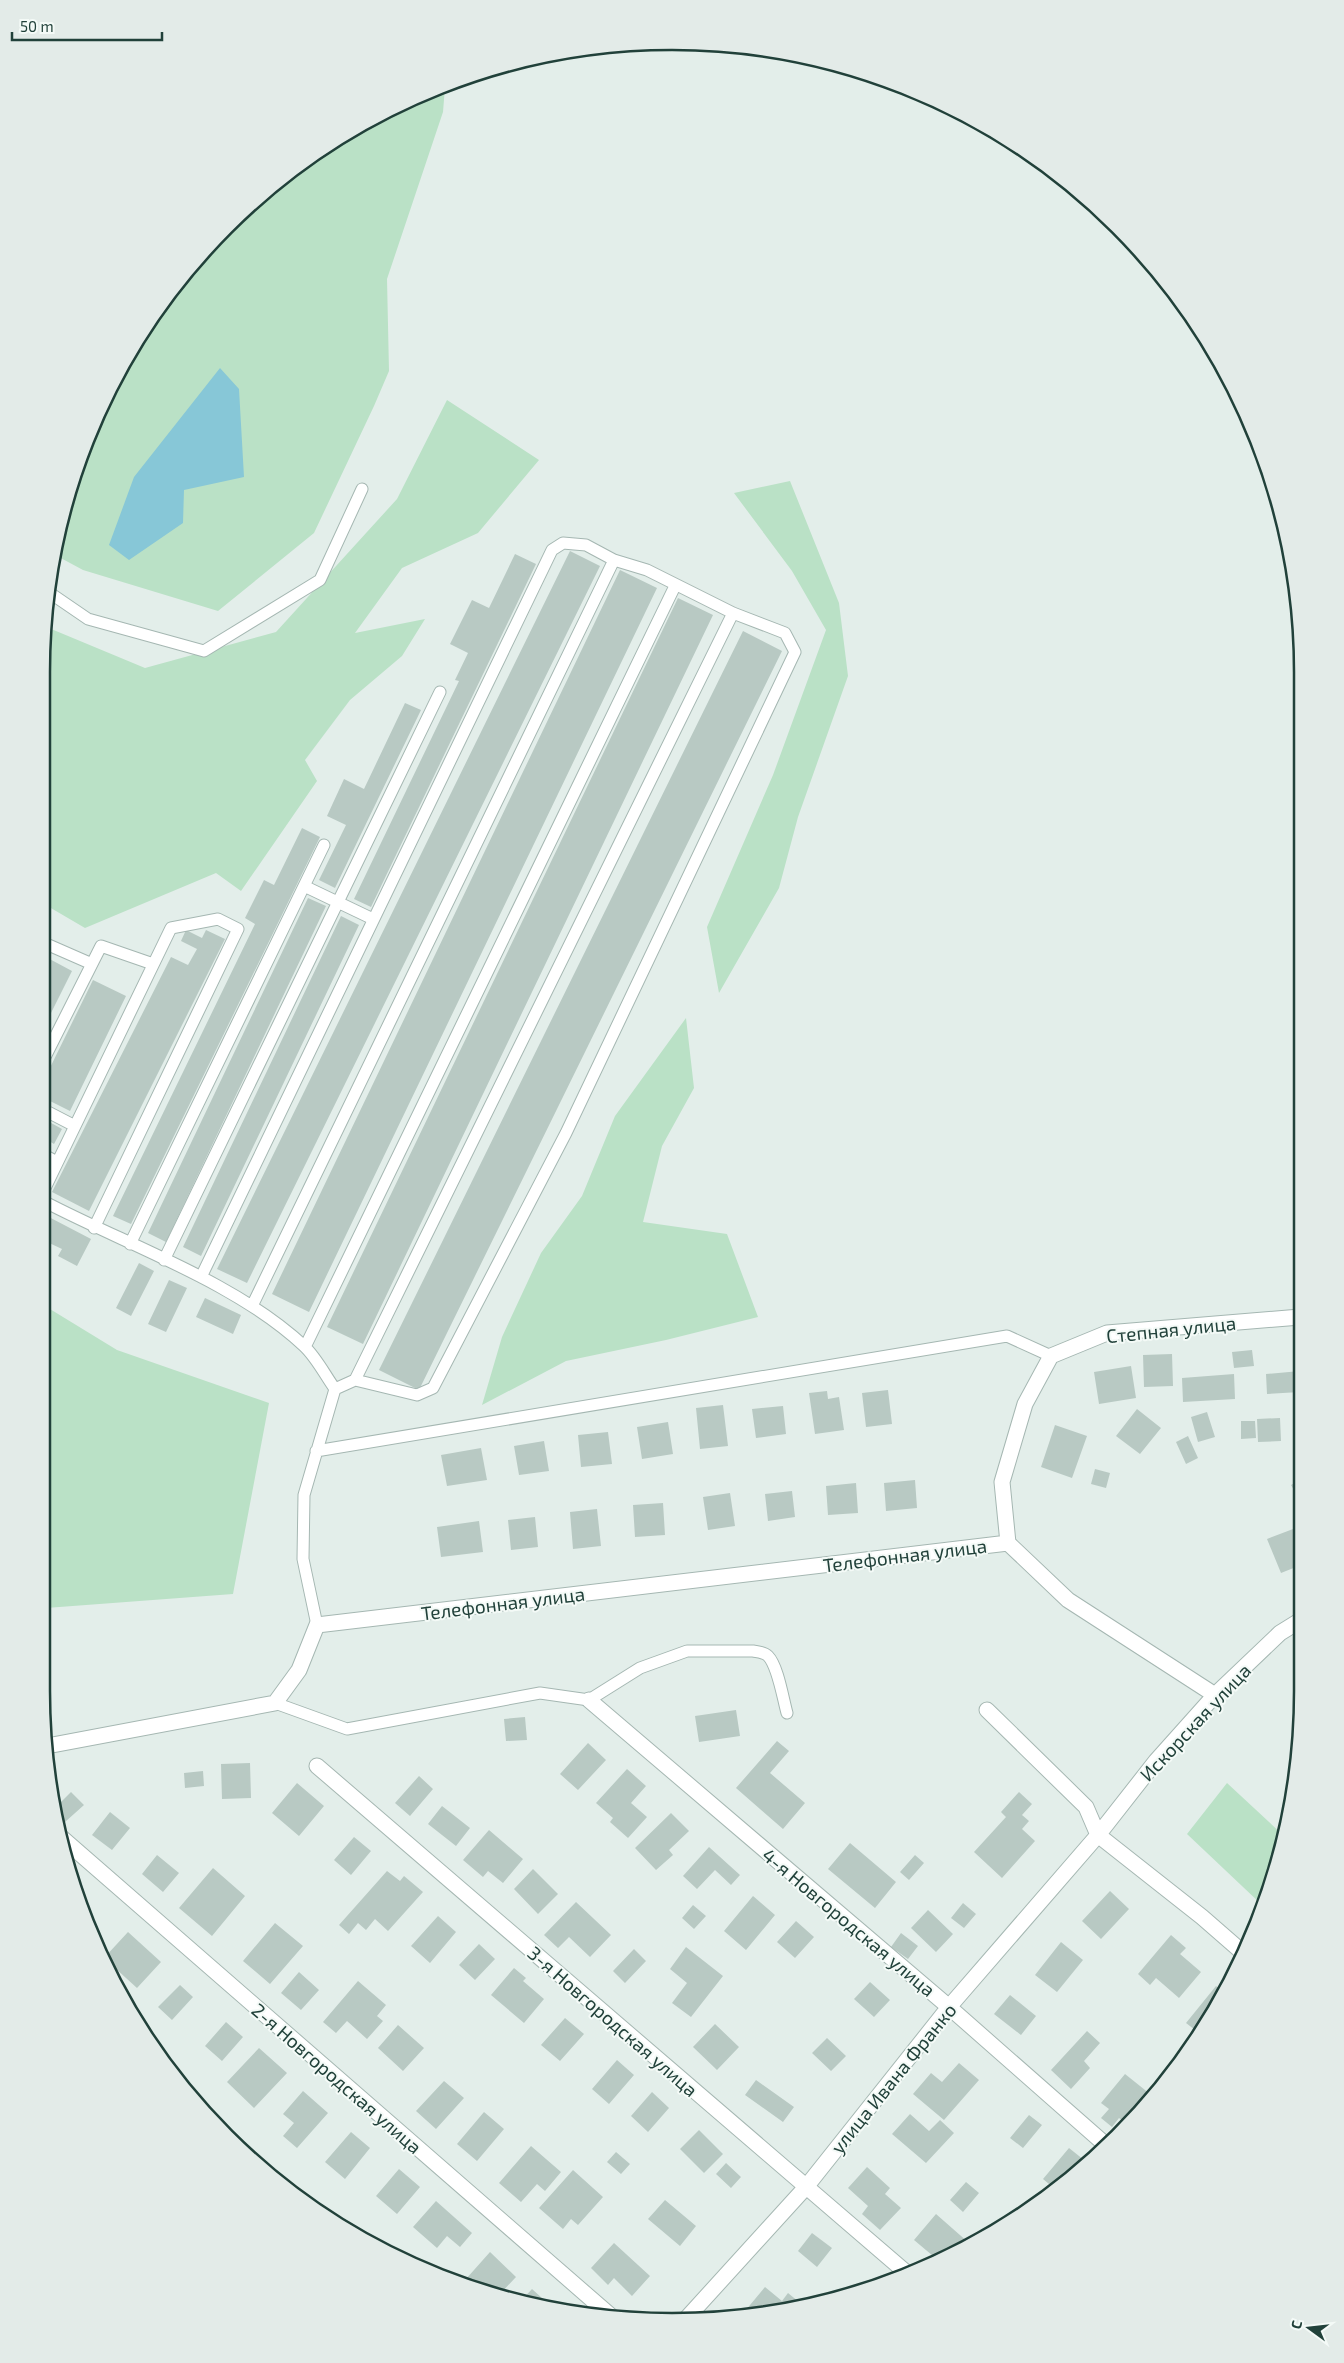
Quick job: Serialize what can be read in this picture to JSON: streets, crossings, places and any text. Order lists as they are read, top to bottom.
{
  "streets": {
    "street": [
      "Степная улица",
      "Телефонная улица",
      "Искорская улица",
      "4-я Новгородская улица",
      "3-я Новгородская улица",
      "2-я Новгородская улица",
      "улица Ивана Франко"
    ]
  },
  "crossings": [
    ["Искорская улица", "улица Ивана Франко"],
    ["4-я Новгородская улица", "улица Ивана Франко"],
    ["3-я Новгородская улица", "улица Ивана Франко"]
  ],
  "scale_bar": "50 m",
  "north": "left"
}
